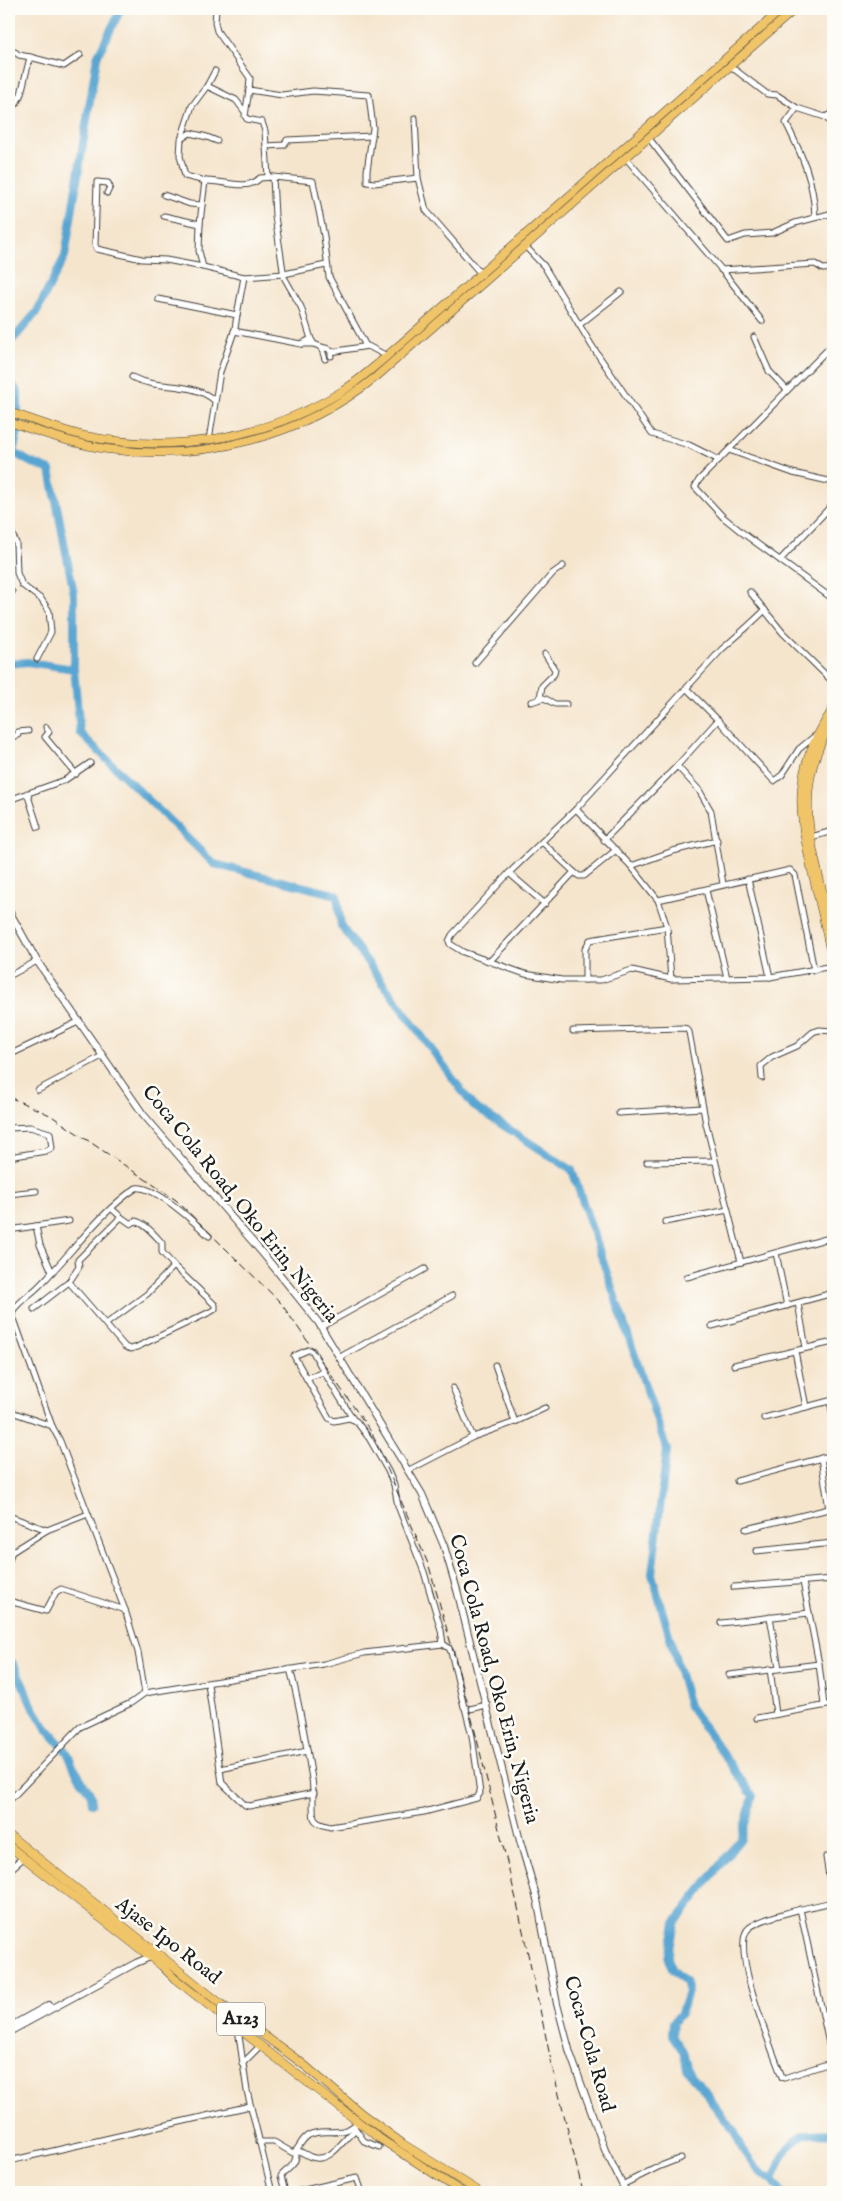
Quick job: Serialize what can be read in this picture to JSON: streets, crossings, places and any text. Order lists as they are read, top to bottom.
{
  "streets": {
    "main road": ["Ajase Ipo Road", "A123"],
    "street": ["Coca Cola Road, Oko Erin, Nigeria", "Coca-Cola Road"]
  },
  "crossings": [
    ["Coca Cola Road, Oko Erin, Nigeria", "Coca-Cola Road"]
  ]
}
